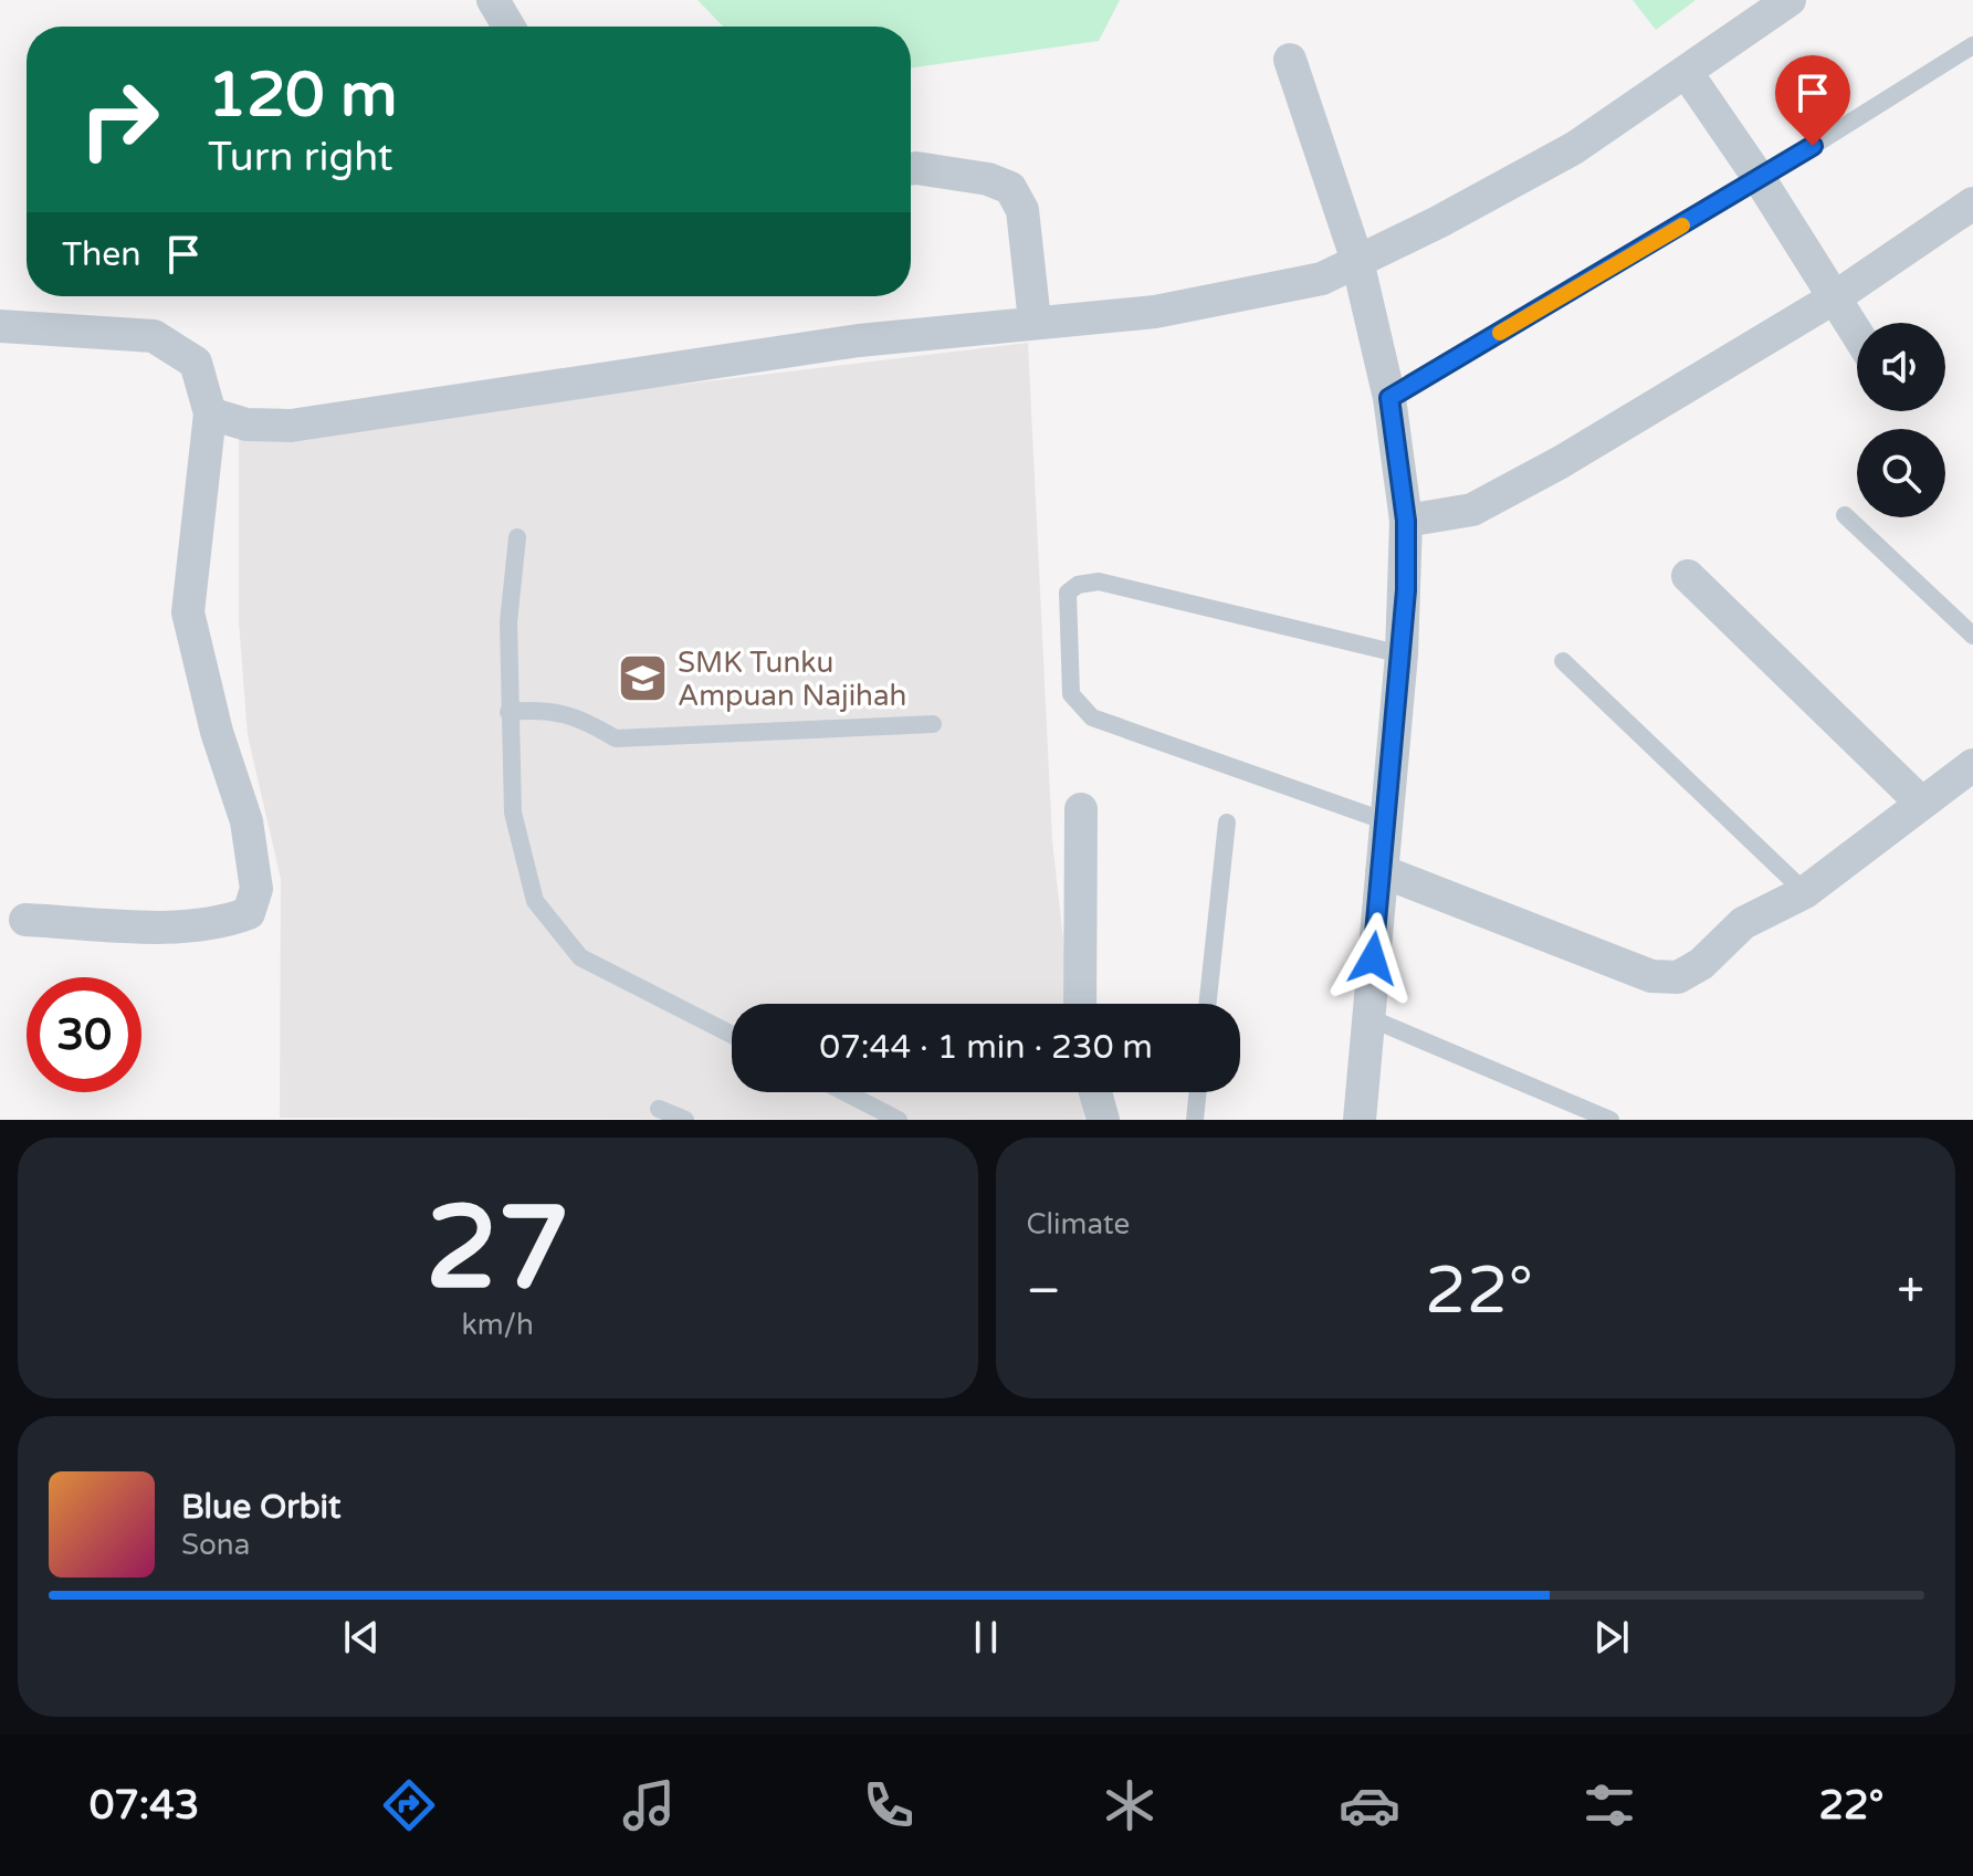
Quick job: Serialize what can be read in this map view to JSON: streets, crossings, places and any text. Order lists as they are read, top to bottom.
{
  "places": {
    "school or university": ["SMK Tunku Ampuan Najihah"]
  },
  "page": {
    "turn": ["120 m", "Turn right"],
    "then": "Then",
    "limit": "30",
    "trip": "07:44 · 1 min · 230 m",
    "tile": [
      ["27", "km/h"],
      "Climate"
    ],
    "heat": ["−", "22°", "+"],
    "song": ["Blue Orbit", "Sona"],
    "tabs": ["07:43", "22°"]
  }
}
